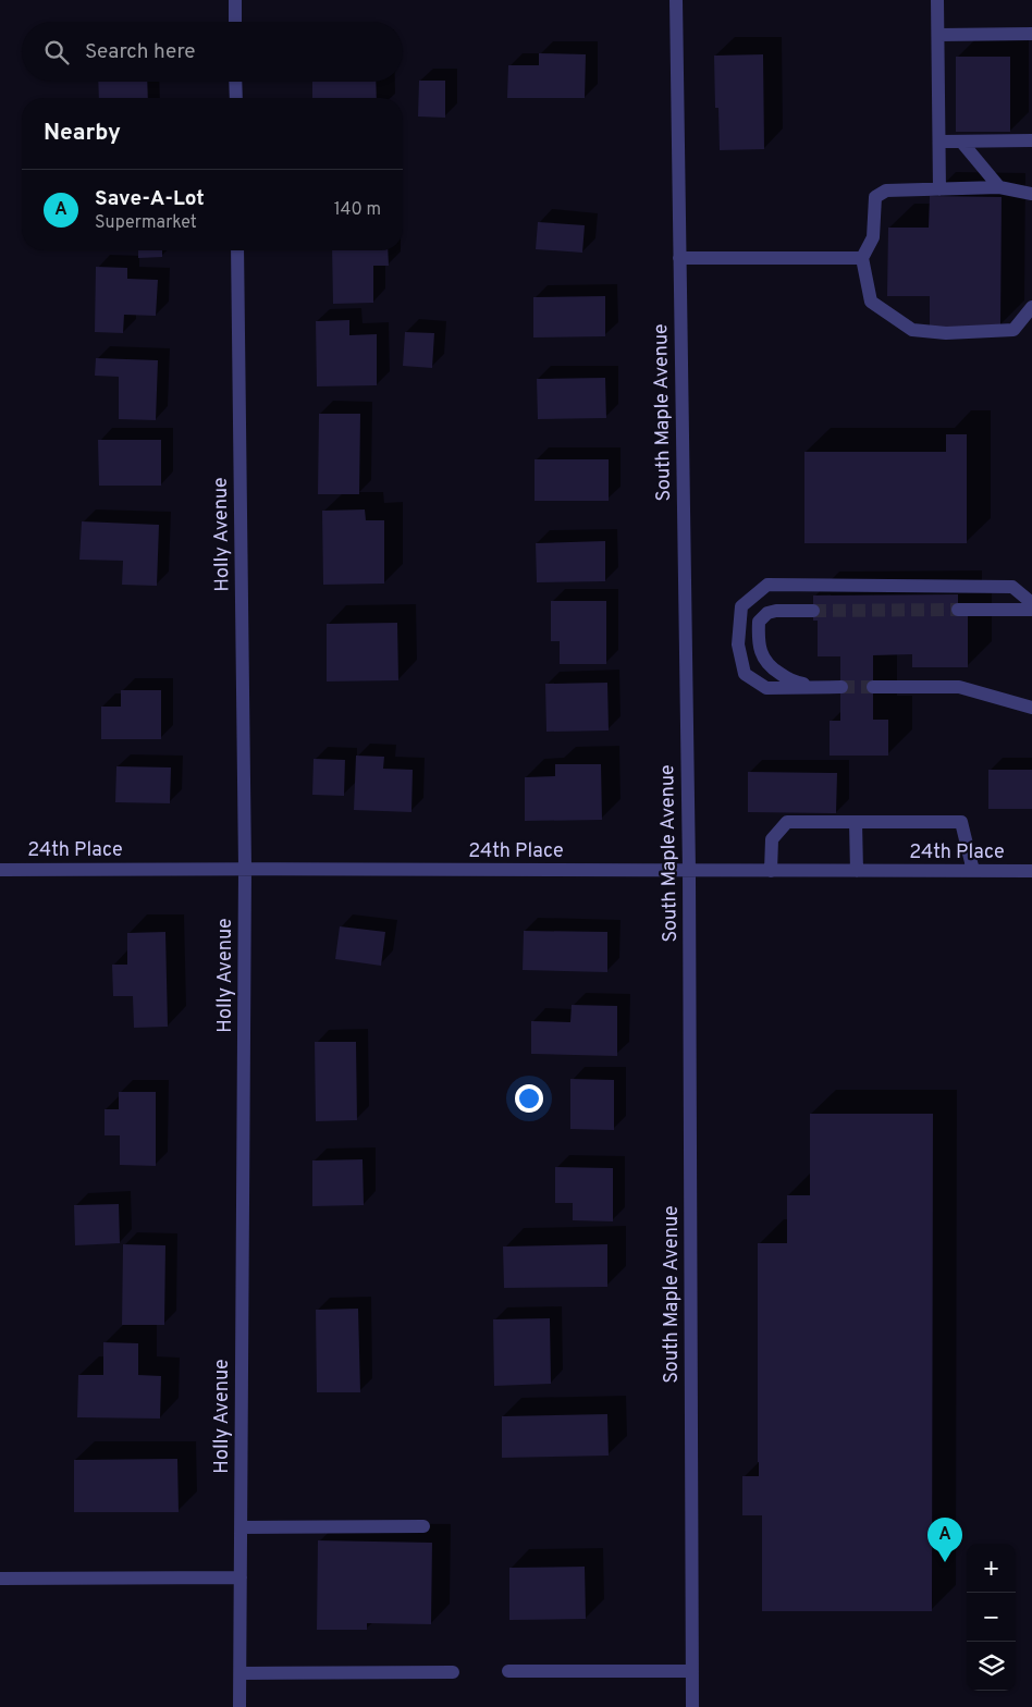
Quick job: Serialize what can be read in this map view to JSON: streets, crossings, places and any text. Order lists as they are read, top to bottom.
{
  "streets": {
    "street": ["South Maple Avenue", "Holly Avenue", "24th Place"]
  },
  "crossings": [
    ["South Maple Avenue", "24th Place"],
    ["Holly Avenue", "24th Place"]
  ],
  "page": {
    "search": "Search here",
    "heading": "Nearby",
    "list": [
      {
        "mark": "A",
        "name": "Save-A-Lot",
        "note": "Supermarket",
        "value": "140 m"
      }
    ],
    "pins": "A",
    "map_buttons": ["+", "−"]
  }
}
